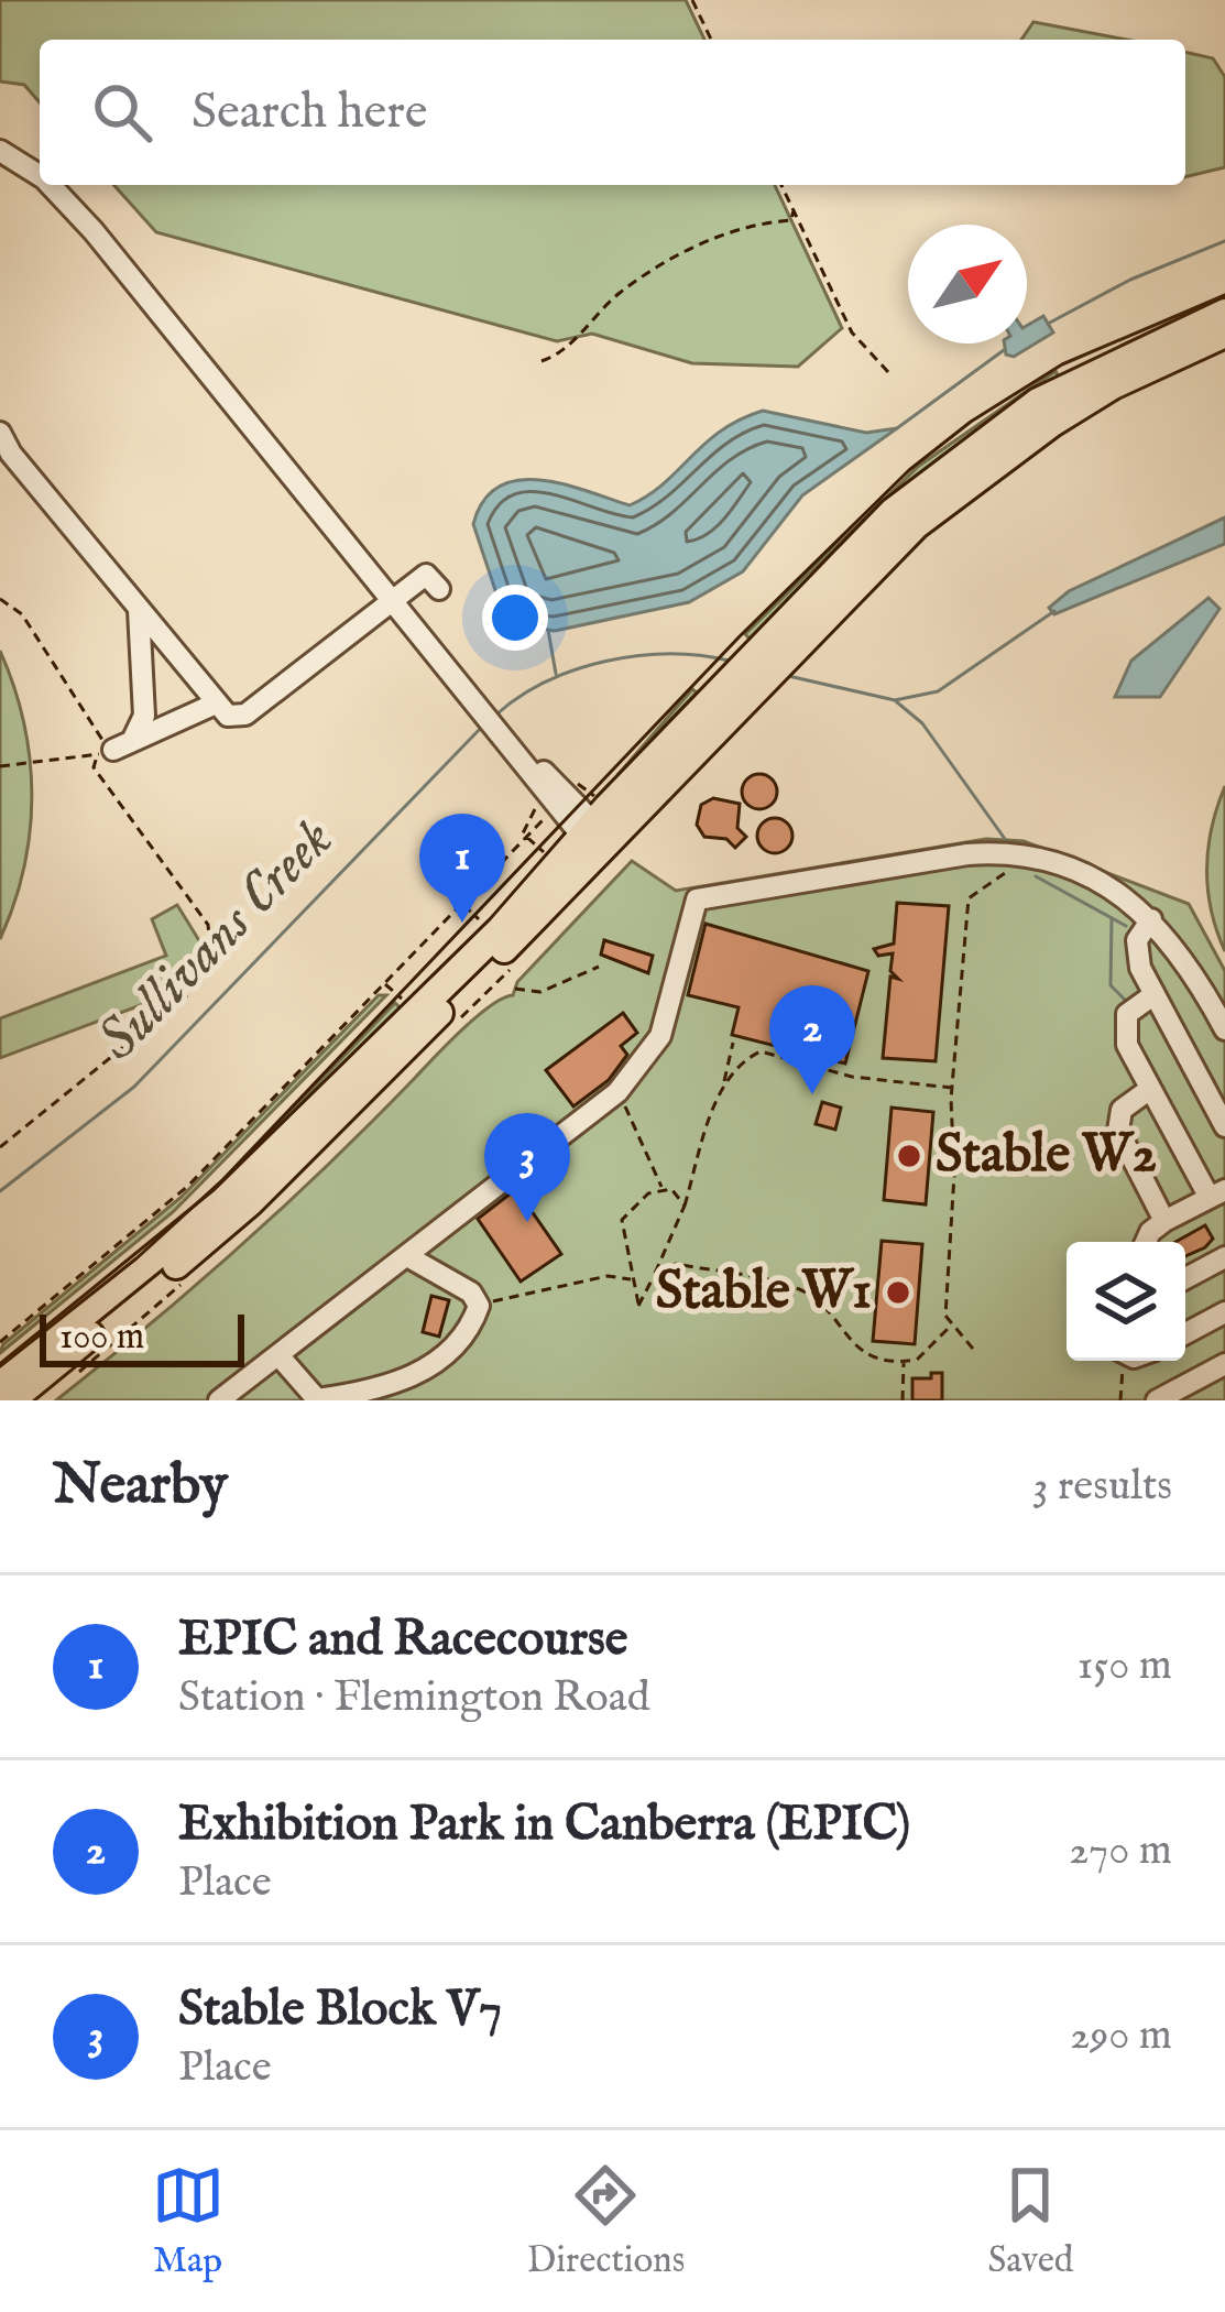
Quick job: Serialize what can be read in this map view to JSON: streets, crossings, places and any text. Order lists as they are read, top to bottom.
{
  "water": ["Sullivans Creek"],
  "places": ["Stable W2", "Stable W1"],
  "scale_bar": "100 m",
  "north": "top right",
  "page": {
    "search": "Search here",
    "pins": ["1", "2", "3"],
    "scale": "100 m",
    "heading": ["Nearby", "3 results"],
    "list": [
      {
        "mark": "1",
        "name": "EPIC and Racecourse",
        "note": "Station · Flemington Road",
        "value": "150 m"
      },
      {
        "mark": "2",
        "name": "Exhibition Park in Canberra (EPIC)",
        "note": "Place",
        "value": "270 m"
      },
      {
        "mark": "3",
        "name": "Stable Block V7",
        "note": "Place",
        "value": "290 m"
      }
    ],
    "nav": ["Map", "Directions", "Saved"]
  }
}
